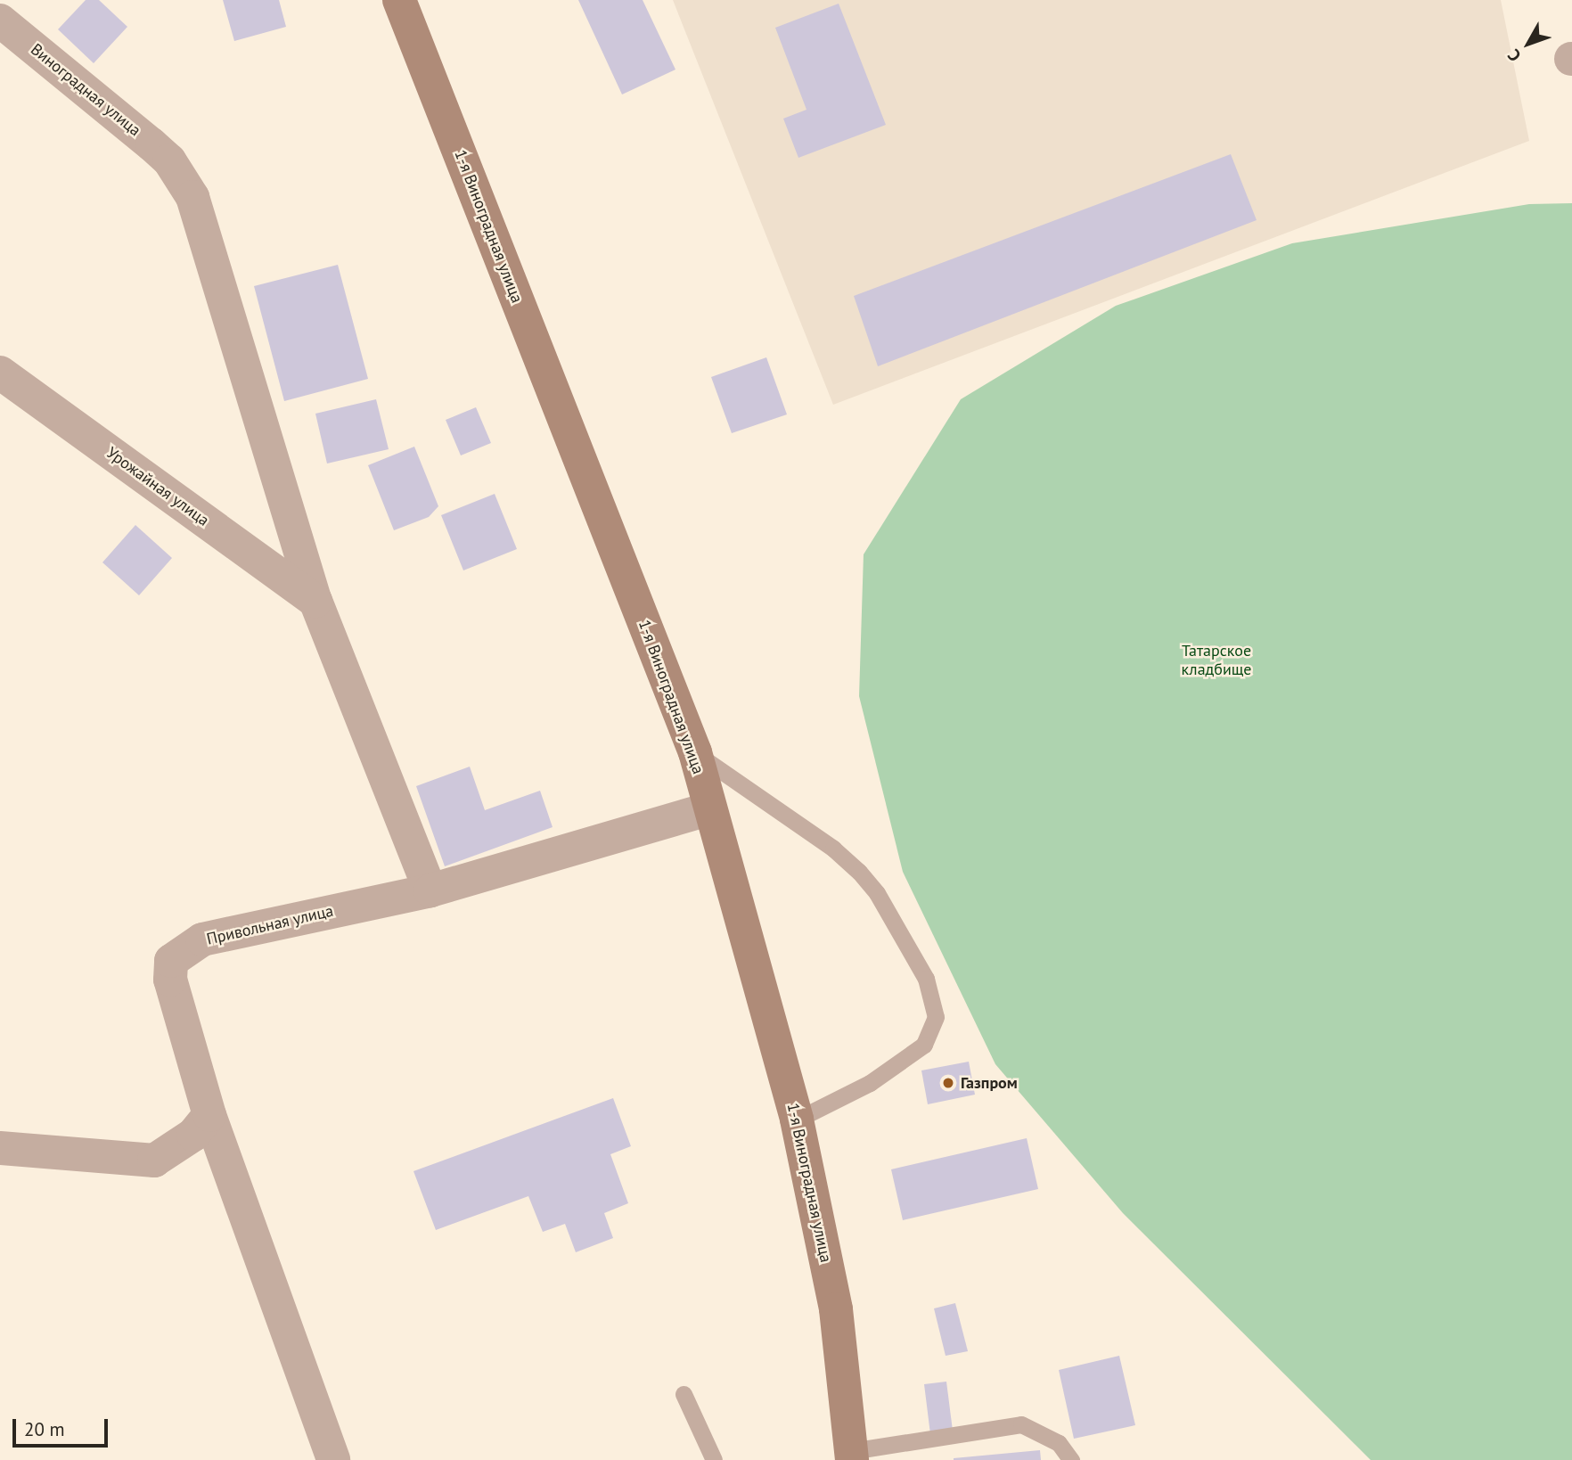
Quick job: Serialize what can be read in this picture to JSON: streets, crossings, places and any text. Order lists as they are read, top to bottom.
{
  "streets": {
    "main road": ["1-я Виноградная улица"],
    "street": ["Виноградная улица", "Урожайная улица", "Привольная улица"]
  },
  "crossings": [
    ["Виноградная улица", "Урожайная улица"],
    ["Виноградная улица", "Привольная улица"],
    ["1-я Виноградная улица", "Привольная улица"]
  ],
  "parks": ["Татарское кладбище"],
  "places": ["Газпром"],
  "scale_bar": "20 m",
  "north": "bottom left"
}
